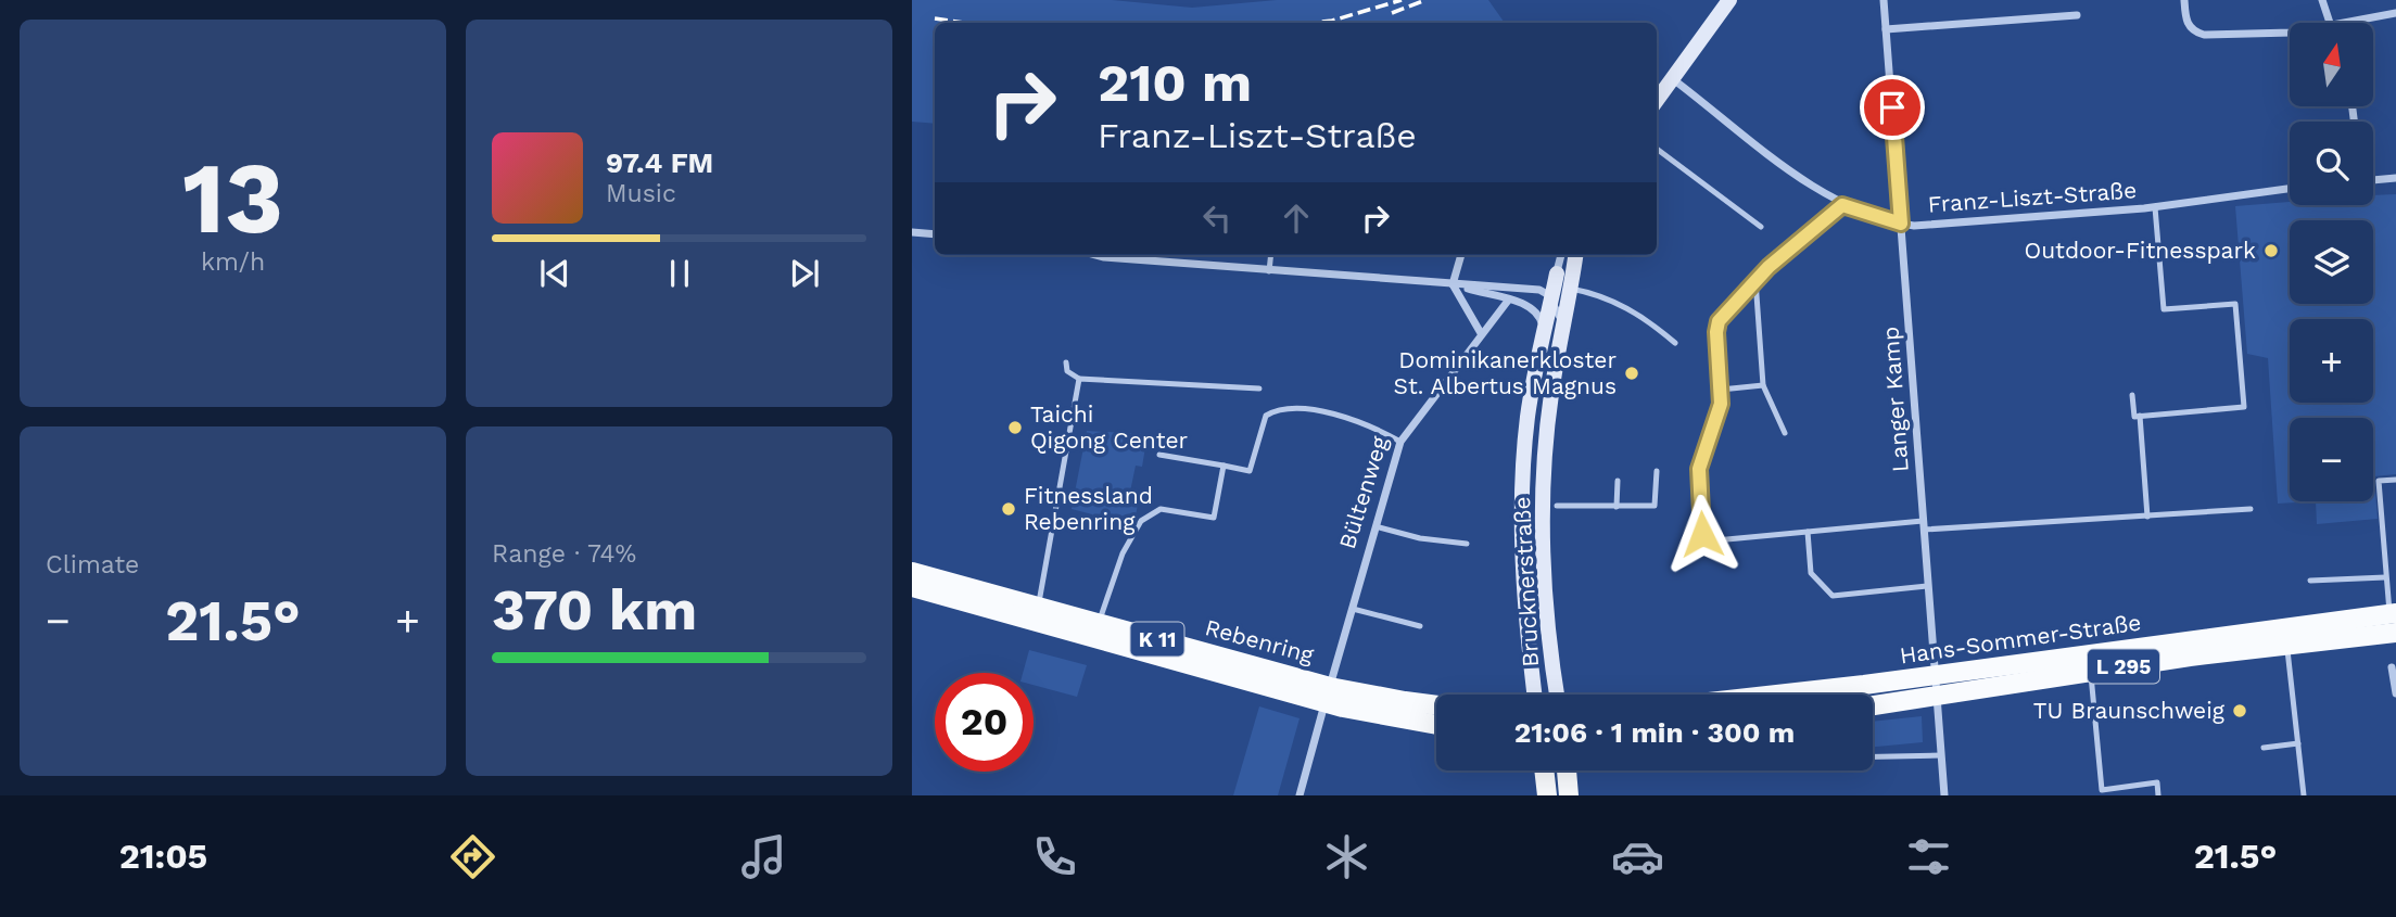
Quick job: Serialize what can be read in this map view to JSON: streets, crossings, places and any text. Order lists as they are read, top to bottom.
{
  "streets": {
    "main road": [
      "Brucknerstraße",
      "K 11",
      "Hans-Sommer-Straße",
      "Rebenring",
      "L 295"
    ],
    "street": ["Franz-Liszt-Straße", "Langer Kamp", "Bültenweg"]
  },
  "crossings": [
    ["Franz-Liszt-Straße", "Langer Kamp"],
    ["Langer Kamp", "Hans-Sommer-Straße"],
    ["Bültenweg", "Rebenring"]
  ],
  "places": [
    "Outdoor-Fitnesspark",
    "Dominikanerkloster St. Albertus Magnus",
    "Taichi Qigong Center",
    "Fitnessland Rebenring",
    "TU Braunschweig"
  ],
  "north": "top",
  "page": {
    "tile": [
      ["13", "km/h"],
      "Climate",
      ["Range · 74%", "370 km"]
    ],
    "map_buttons": ["+", "−"],
    "turn": ["210 m", "Franz-Liszt-Straße"],
    "song": ["97.4 FM", "Music"],
    "heat": ["−", "21.5°", "+"],
    "limit": "20",
    "trip": "21:06 · 1 min · 300 m",
    "tabs": ["21:05", "21.5°"]
  }
}
